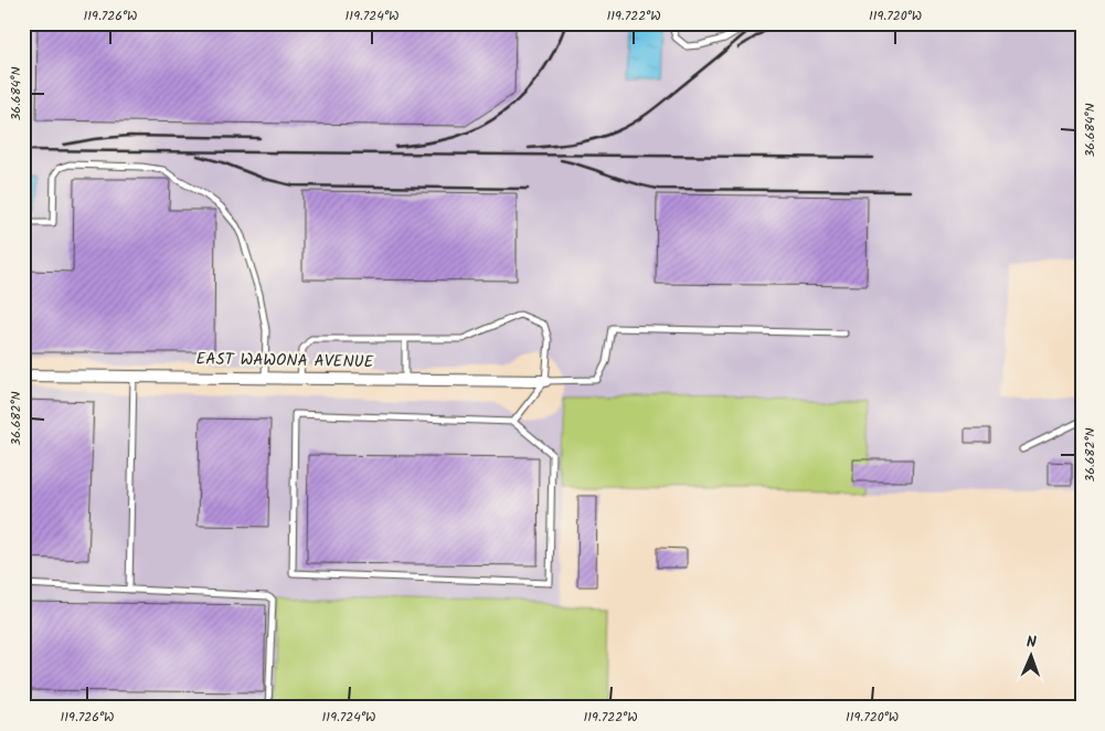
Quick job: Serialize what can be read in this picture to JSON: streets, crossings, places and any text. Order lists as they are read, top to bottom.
{
  "streets": {
    "street": ["EAST WAWONA AVENUE"]
  },
  "north": "top",
  "coordinates": [
    "119.726°W",
    "119.724°W",
    "119.722°W",
    "119.720°W",
    "36.684°N",
    "36.682°N"
  ]
}
